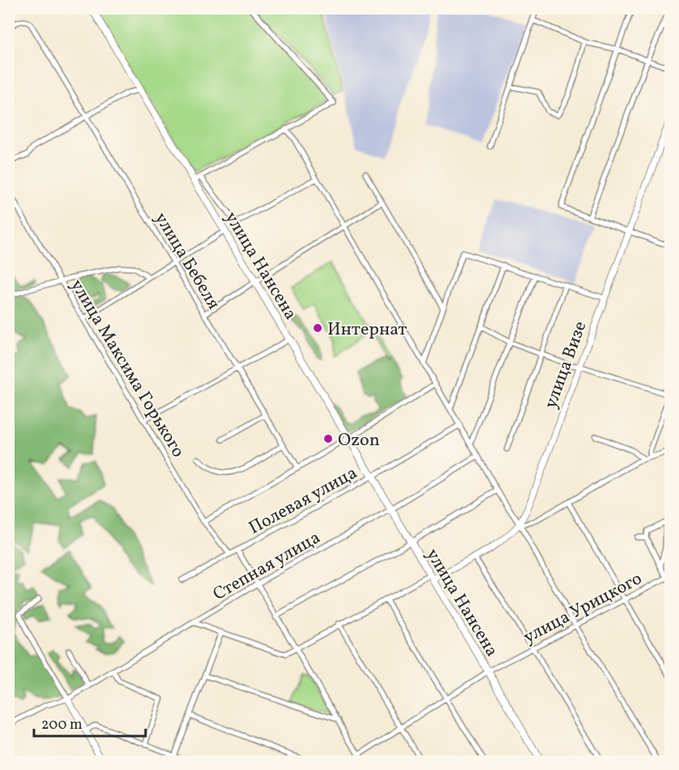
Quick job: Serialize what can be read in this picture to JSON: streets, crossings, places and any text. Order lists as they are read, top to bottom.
{
  "streets": {
    "main road": ["улица Нансена"],
    "street": [
      "улица Бебеля",
      "улица Визе",
      "улица Максима Горького",
      "Полевая улица",
      "Степная улица",
      "улица Урицкого"
    ]
  },
  "crossings": [
    ["улица Нансена", "улица Визе"],
    ["улица Нансена", "Полевая улица"],
    ["улица Нансена", "Степная улица"],
    ["улица Нансена", "улица Урицкого"],
    ["улица Максима Горького", "Полевая улица"]
  ],
  "places": ["Интернат", "Ozon"],
  "scale_bar": "200 m"
}
